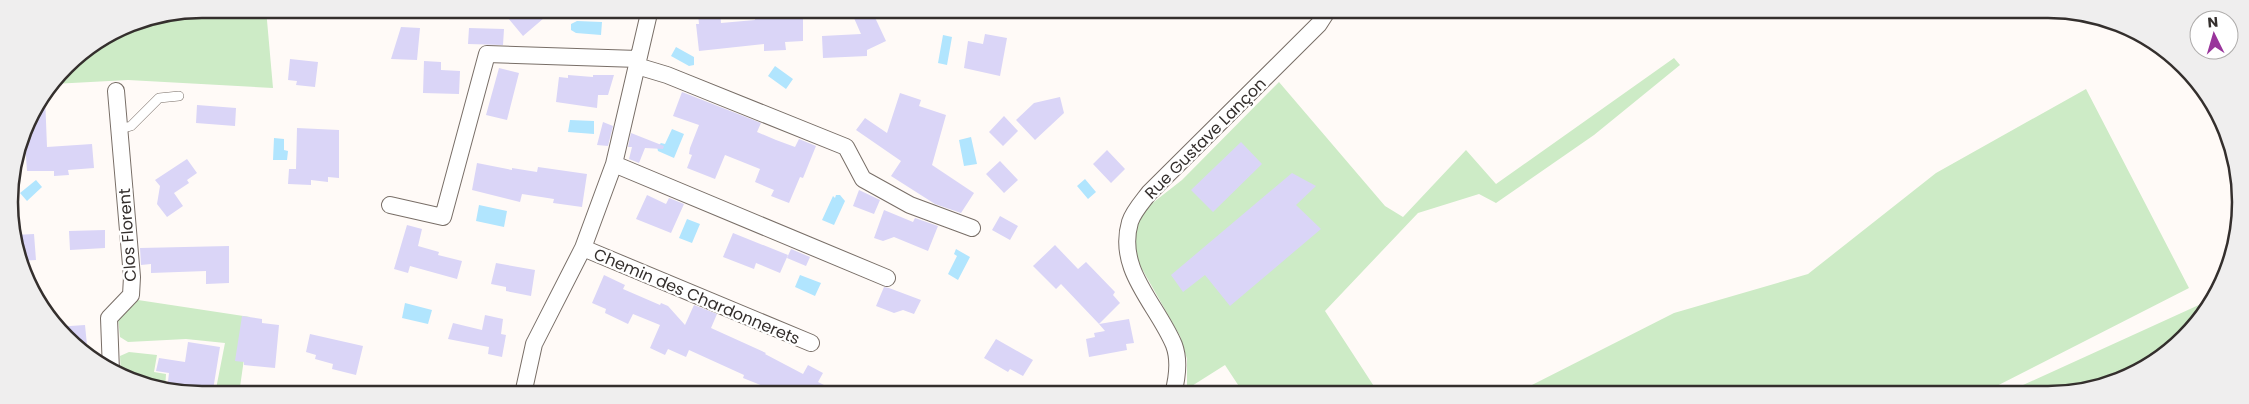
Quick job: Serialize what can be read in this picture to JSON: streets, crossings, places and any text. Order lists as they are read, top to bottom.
{
  "streets": {
    "street": ["Rue Gustave Lançon", "Clos Florent", "Chemin des Chardonnerets"]
  },
  "north": "top"
}
